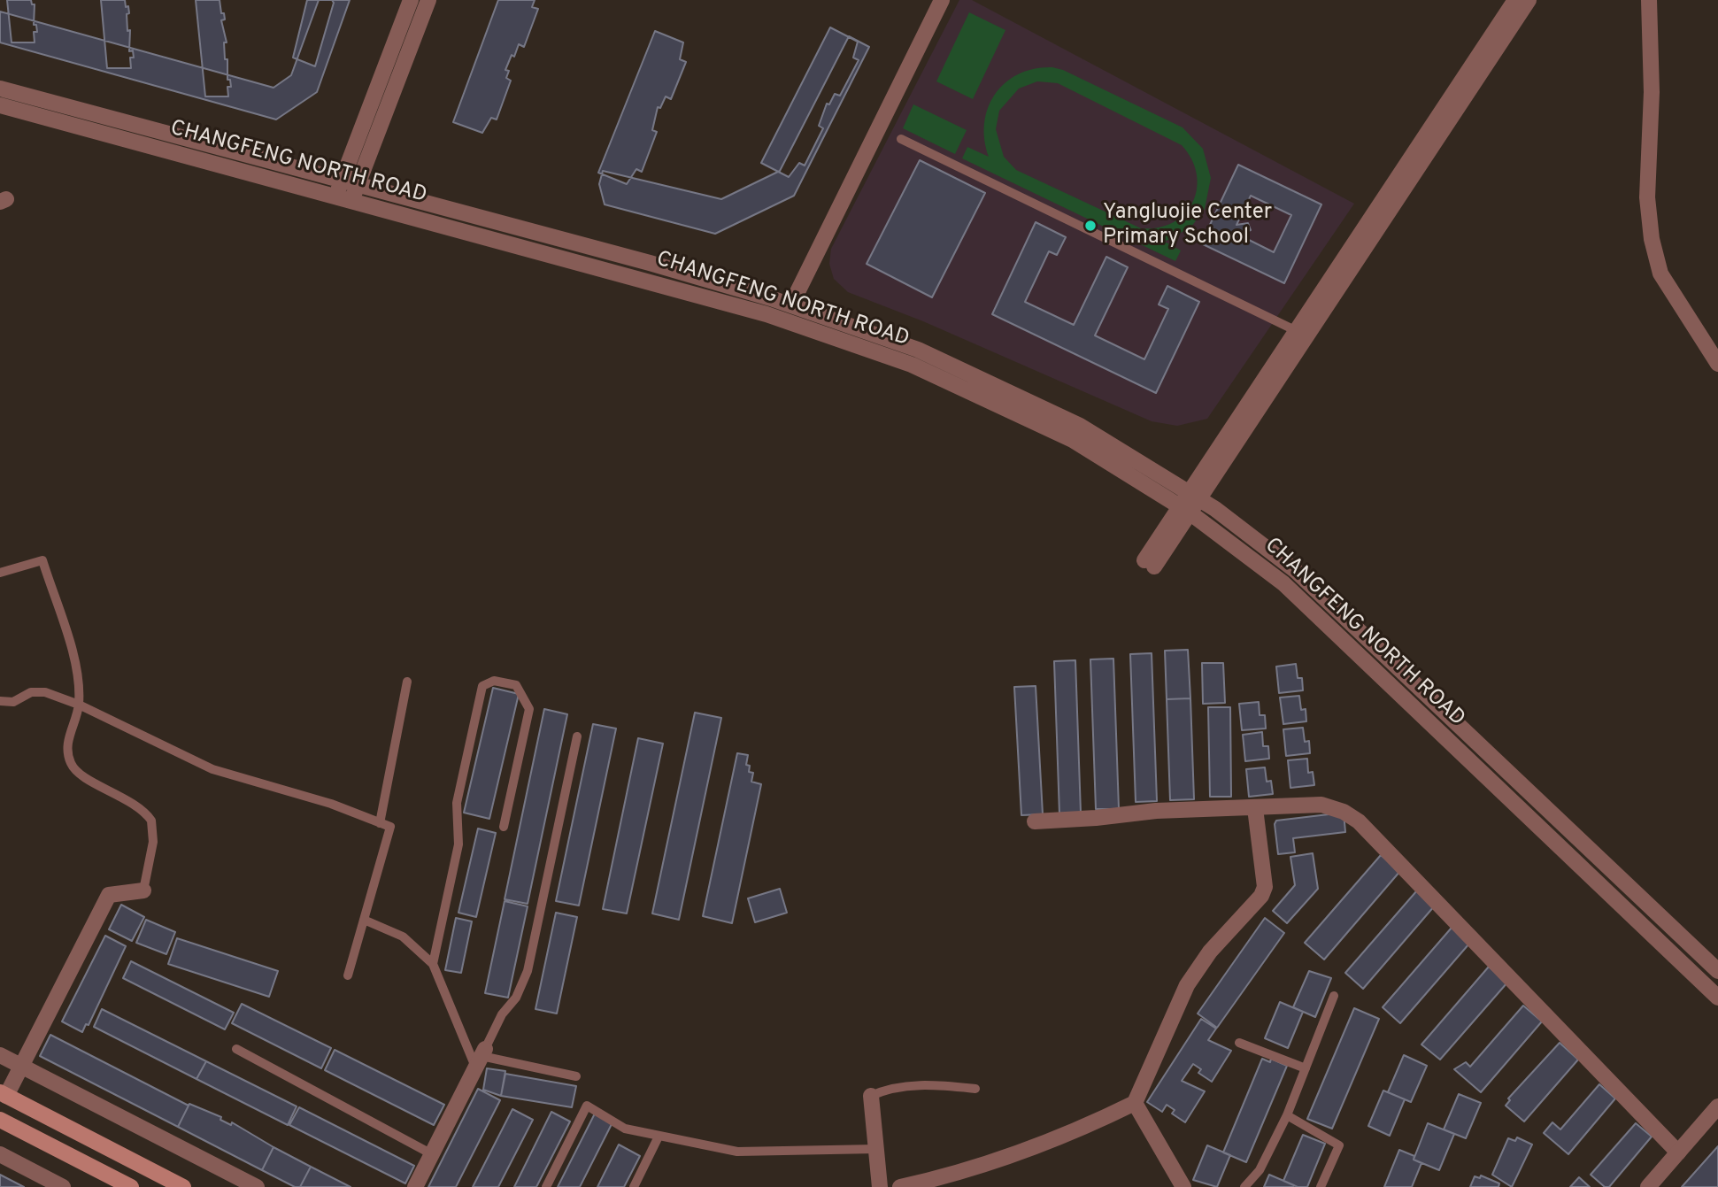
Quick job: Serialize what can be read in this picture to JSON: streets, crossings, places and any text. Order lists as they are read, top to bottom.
{
  "streets": {
    "street": ["CHANGFENG NORTH ROAD"]
  },
  "places": ["Yangluojie Center Primary School"]
}
